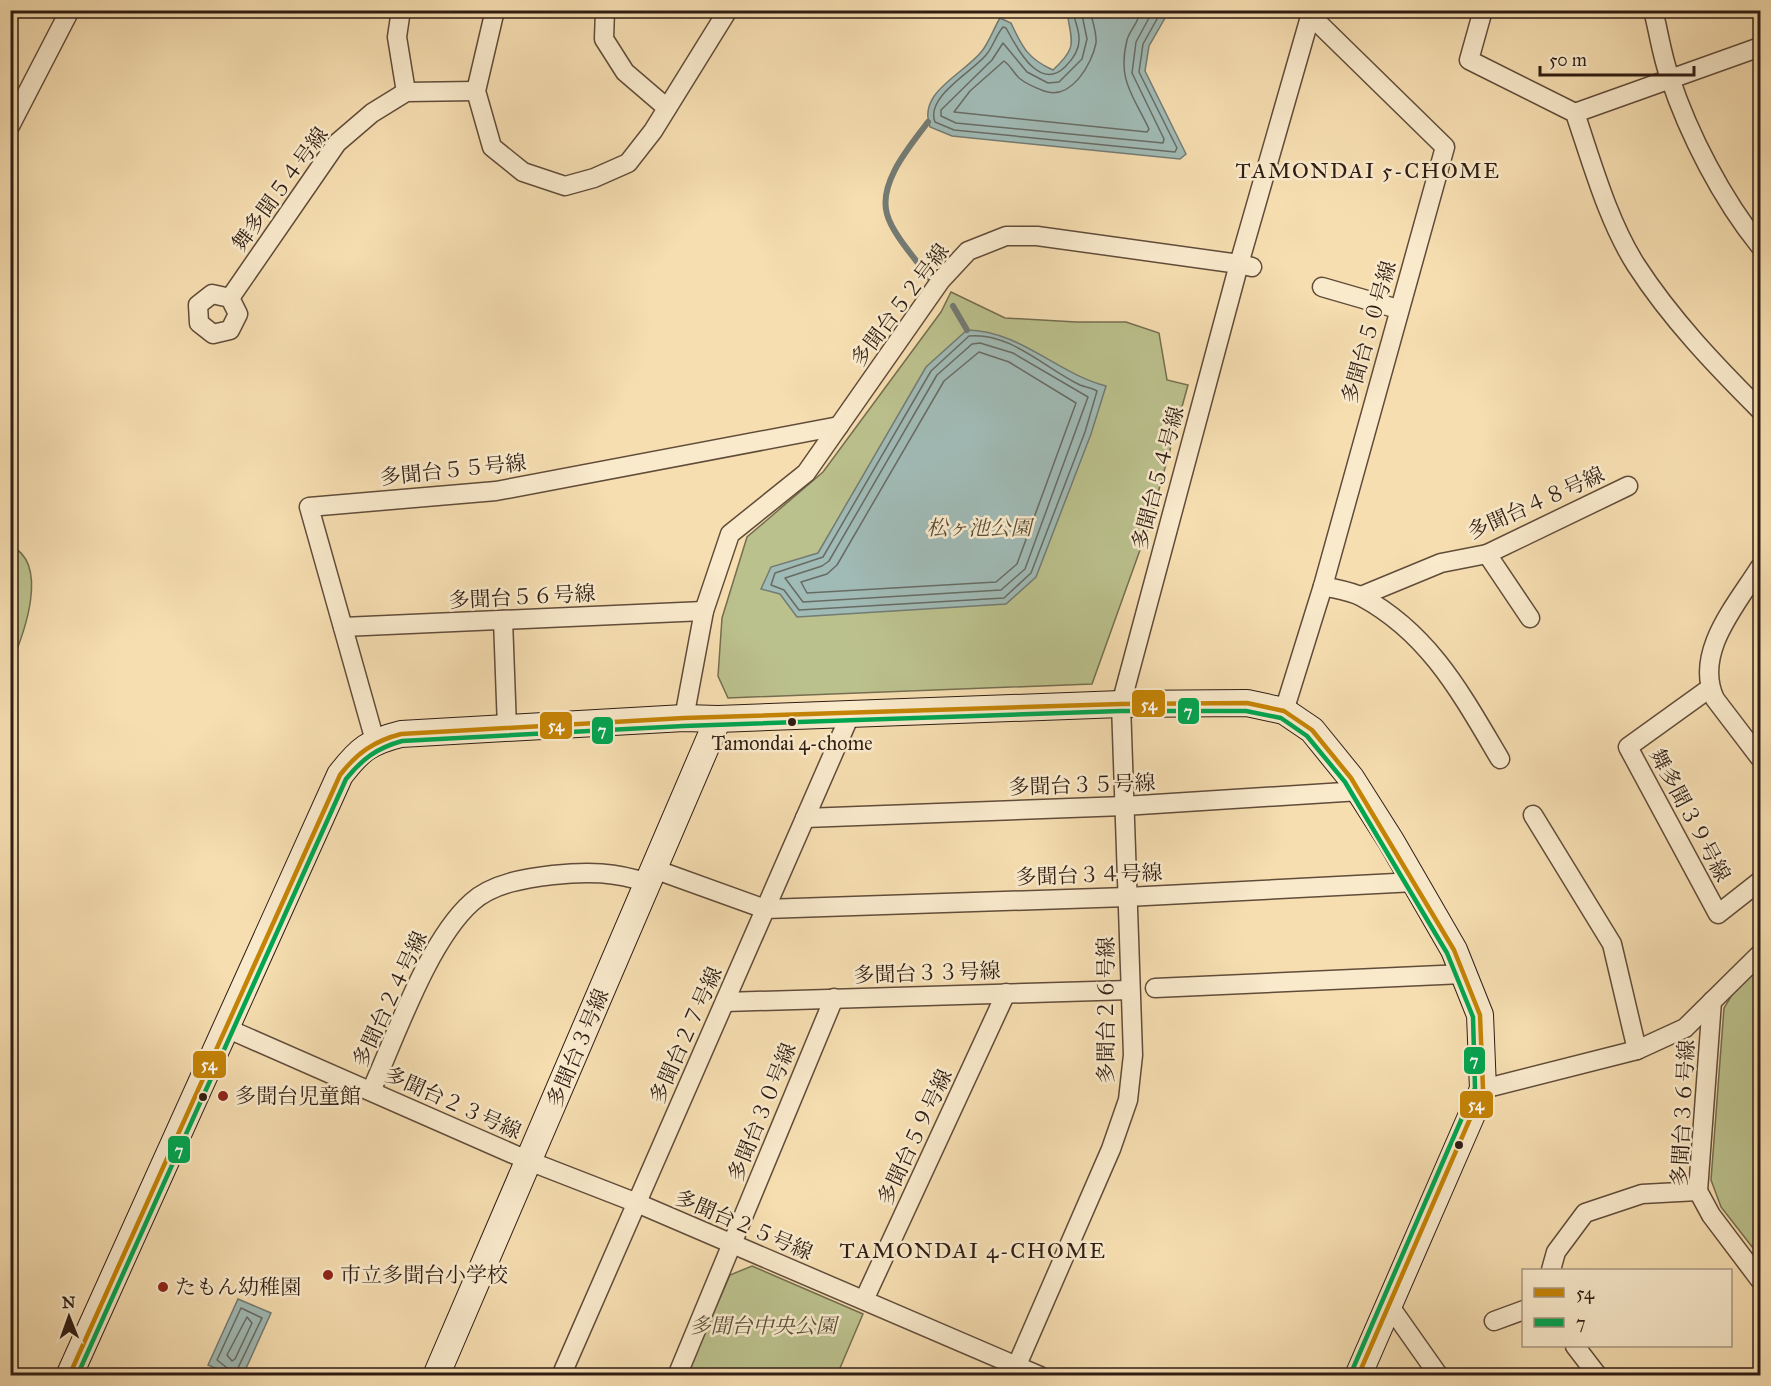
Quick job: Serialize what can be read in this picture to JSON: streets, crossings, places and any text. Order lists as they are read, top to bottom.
{
  "streets": {
    "street": [
      "舞多聞５４号線",
      "多聞台５２号線",
      "多聞台５０号線",
      "多聞台５５号線",
      "多聞台５４号線",
      "多聞台４８号線",
      "多聞台５６号線",
      "多聞台３５号線",
      "舞多聞３９号線",
      "多聞台３４号線",
      "多聞台３３号線",
      "多聞台２４号線",
      "多聞台２６号線",
      "多聞台２７号線",
      "多聞台３号線",
      "多聞台２３号線",
      "多聞台３０号線",
      "多聞台３６号線",
      "多聞台５９号線",
      "多聞台２５号線"
    ]
  },
  "crossings": [
    ["多聞台５２号線", "多聞台５５号線"],
    ["多聞台５２号線", "多聞台５４号線"],
    ["多聞台５２号線", "多聞台５６号線"],
    ["多聞台５５号線", "多聞台５６号線"],
    ["多聞台５４号線", "多聞台２６号線"],
    ["多聞台３５号線", "多聞台２６号線"],
    ["多聞台３５号線", "多聞台２７号線"],
    ["多聞台３４号線", "多聞台２４号線"],
    ["多聞台３４号線", "多聞台２６号線"],
    ["多聞台３４号線", "多聞台２７号線"],
    ["多聞台３３号線", "多聞台２６号線"],
    ["多聞台３３号線", "多聞台２７号線"],
    ["多聞台３３号線", "多聞台３０号線"],
    ["多聞台３３号線", "多聞台５９号線"],
    ["多聞台２４号線", "多聞台２７号線"],
    ["多聞台２４号線", "多聞台３号線"],
    ["多聞台２４号線", "多聞台２３号線"],
    ["多聞台２６号線", "多聞台２５号線"],
    ["多聞台２７号線", "多聞台２５号線"],
    ["多聞台３号線", "多聞台２３号線"],
    ["多聞台３号線", "多聞台２５号線"],
    ["多聞台２３号線", "多聞台２５号線"],
    ["多聞台３０号線", "多聞台２５号線"],
    ["多聞台５９号線", "多聞台２５号線"]
  ],
  "districts": ["TAMONDAI 5-CHOME", "TAMONDAI 4-CHOME"],
  "parks": ["松ヶ池公園", "多聞台中央公園"],
  "places": [
    "Tamondai 4-chome",
    "多聞台児童館",
    "市立多聞台小学校",
    "たもん幼稚園"
  ],
  "lines": ["transit line 54", "transit line 7"],
  "legend": ["54", "7"],
  "scale_bar": "50 m",
  "north": "top"
}
